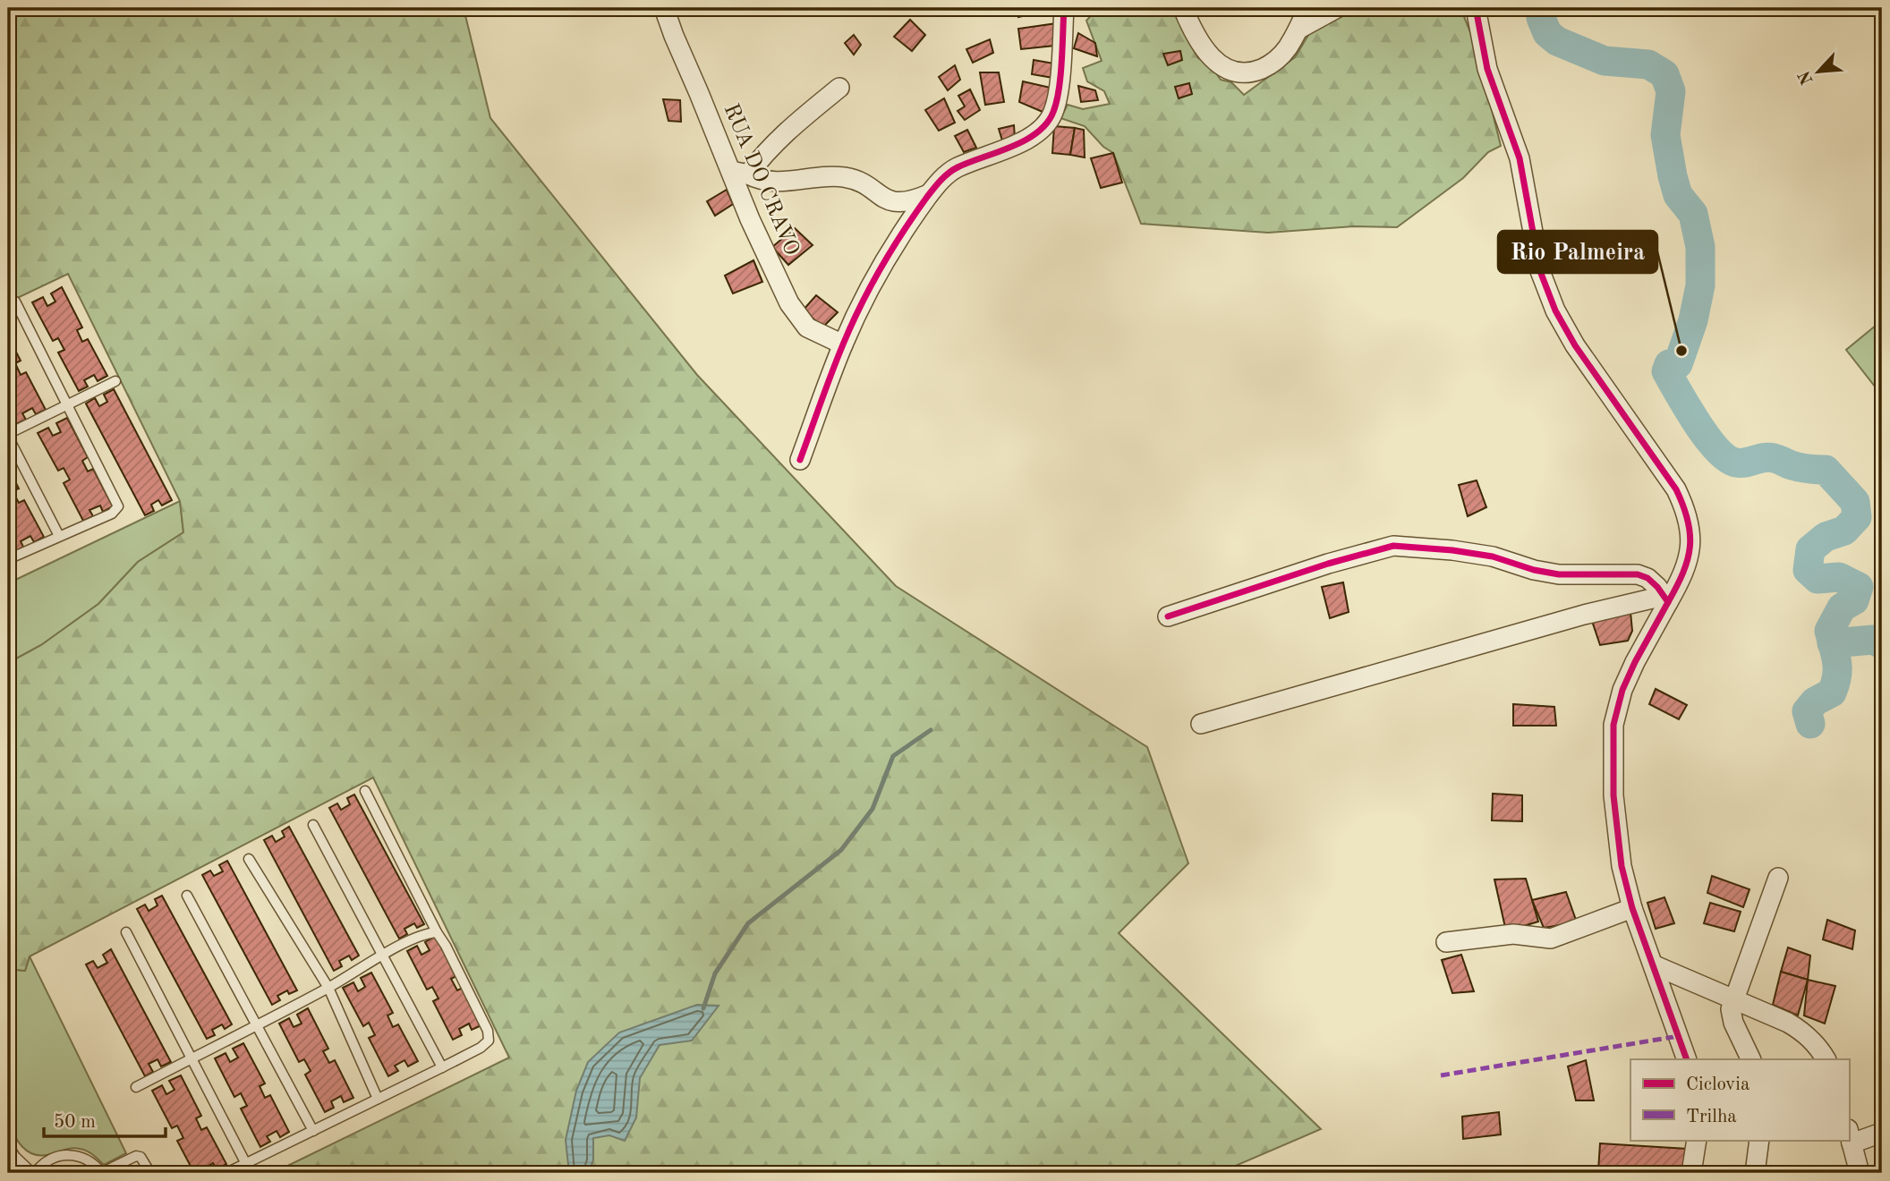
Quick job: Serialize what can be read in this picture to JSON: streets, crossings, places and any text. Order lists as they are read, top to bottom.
{
  "streets": {
    "street": ["RUA DO CRAVO"]
  },
  "places": ["Rio Palmeira"],
  "legend": ["Ciclovia", "Trilha"],
  "scale_bar": "50 m",
  "north": "bottom left"
}
